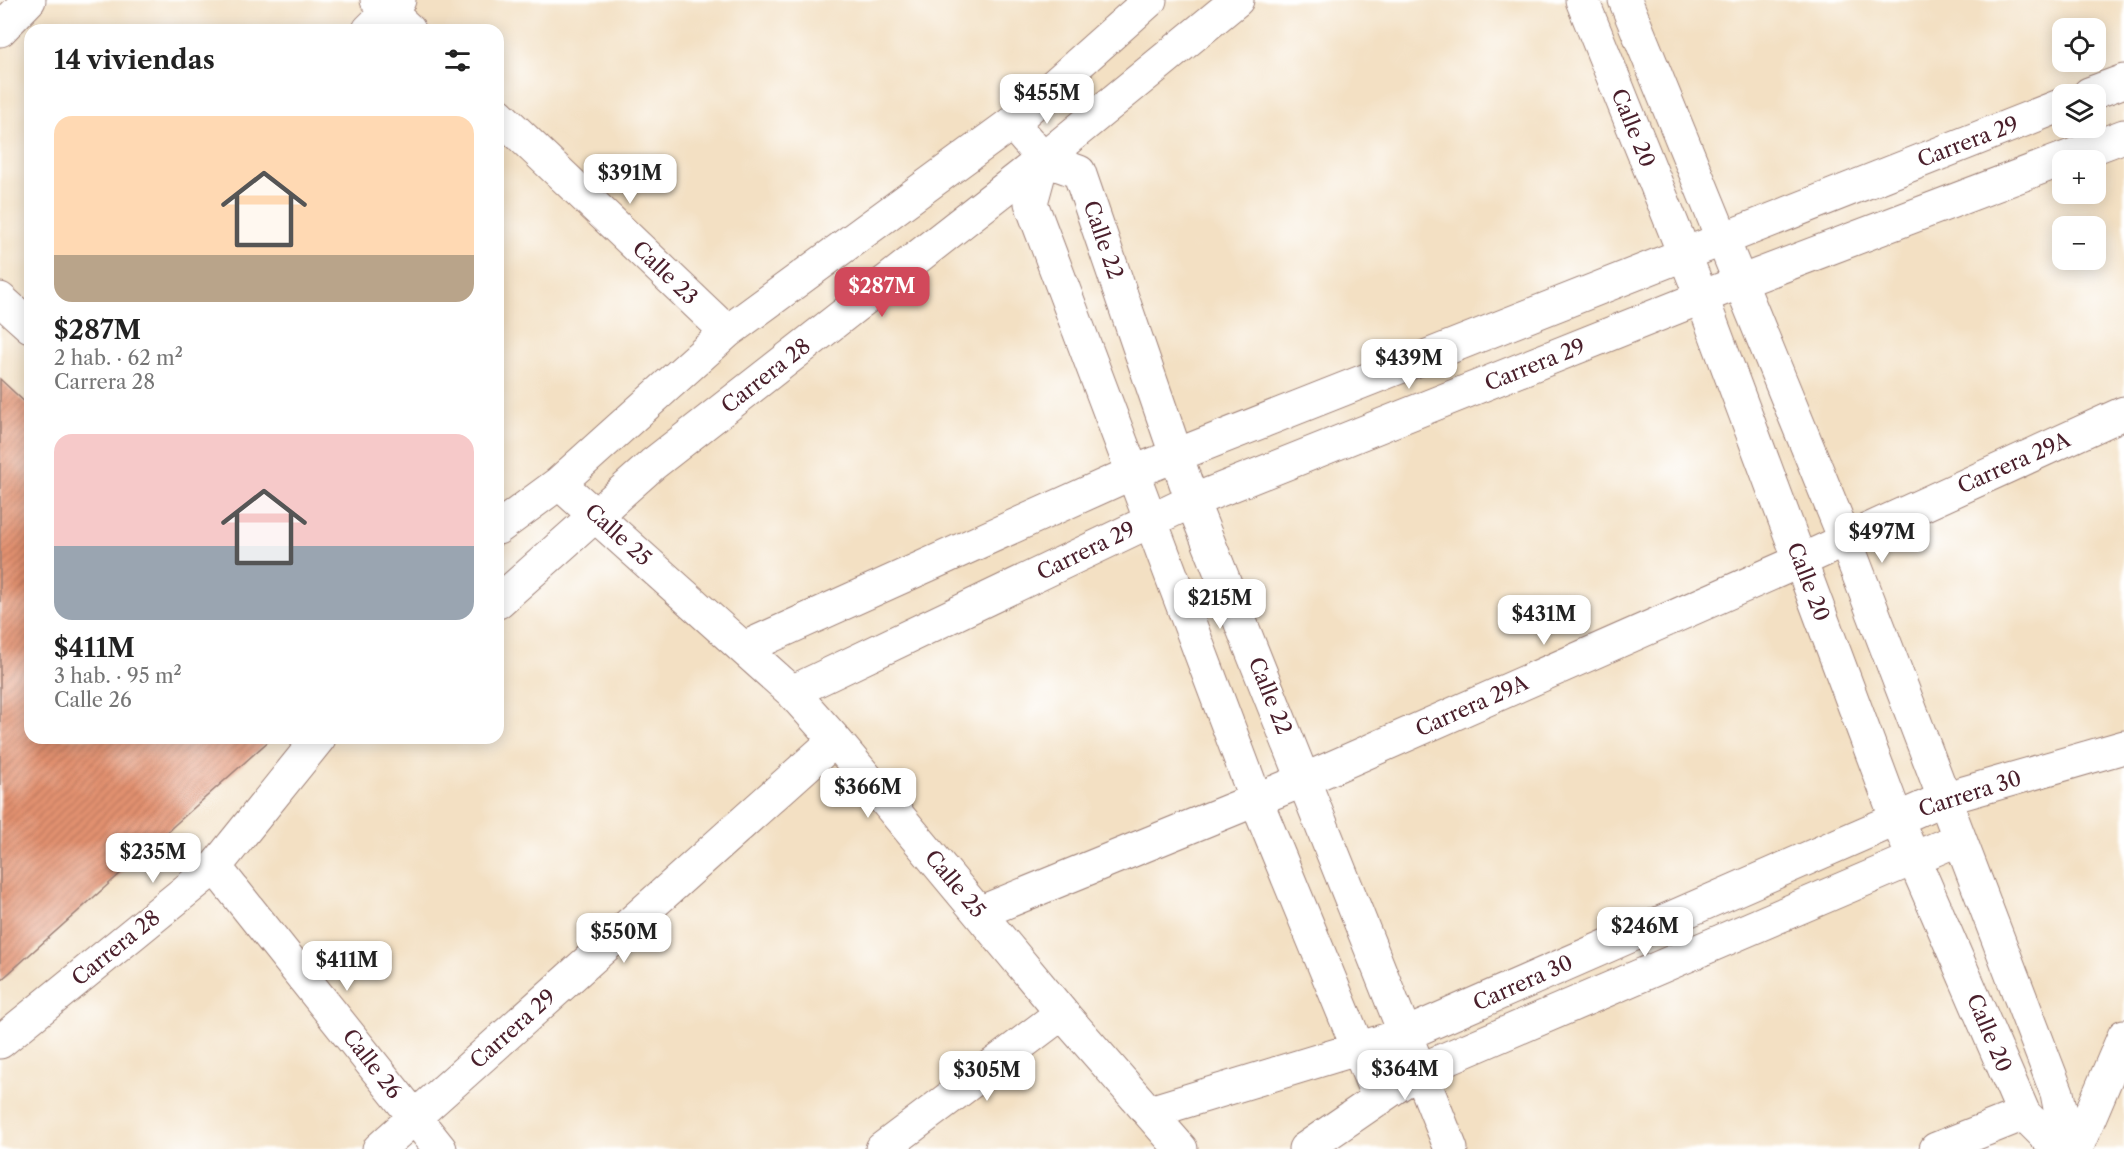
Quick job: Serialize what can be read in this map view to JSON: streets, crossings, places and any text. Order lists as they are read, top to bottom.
{
  "streets": {
    "street": [
      "Calle 20",
      "Carrera 29",
      "Calle 22",
      "Calle 23",
      "Carrera 28",
      "Carrera 29A",
      "Calle 25",
      "Carrera 30",
      "Calle 26"
    ]
  },
  "crossings": [
    ["Calle 20", "Carrera 29"],
    ["Calle 20", "Carrera 29A"],
    ["Calle 20", "Carrera 30"],
    ["Carrera 29", "Calle 22"],
    ["Carrera 29", "Calle 25"],
    ["Carrera 29", "Calle 26"],
    ["Calle 22", "Carrera 28"],
    ["Calle 22", "Carrera 29A"],
    ["Calle 22", "Carrera 30"],
    ["Carrera 28", "Calle 25"],
    ["Carrera 28", "Calle 26"],
    ["Carrera 29A", "Calle 25"],
    ["Calle 25", "Carrera 30"]
  ],
  "page": {
    "map_buttons": ["+", "−"],
    "heading": "14 viviendas",
    "price": [
      "$455M",
      "$391M",
      "$287M",
      "$439M",
      "$497M",
      "$215M",
      "$431M",
      "$366M",
      "$235M",
      "$246M",
      "$550M",
      "$411M",
      "$364M",
      "$305M"
    ],
    "list": [
      {
        "name": "$287M",
        "note": "2 hab. · 62 m² · Carrera 28"
      },
      {
        "name": "$411M",
        "note": "3 hab. · 95 m² · Calle 26"
      }
    ]
  }
}
